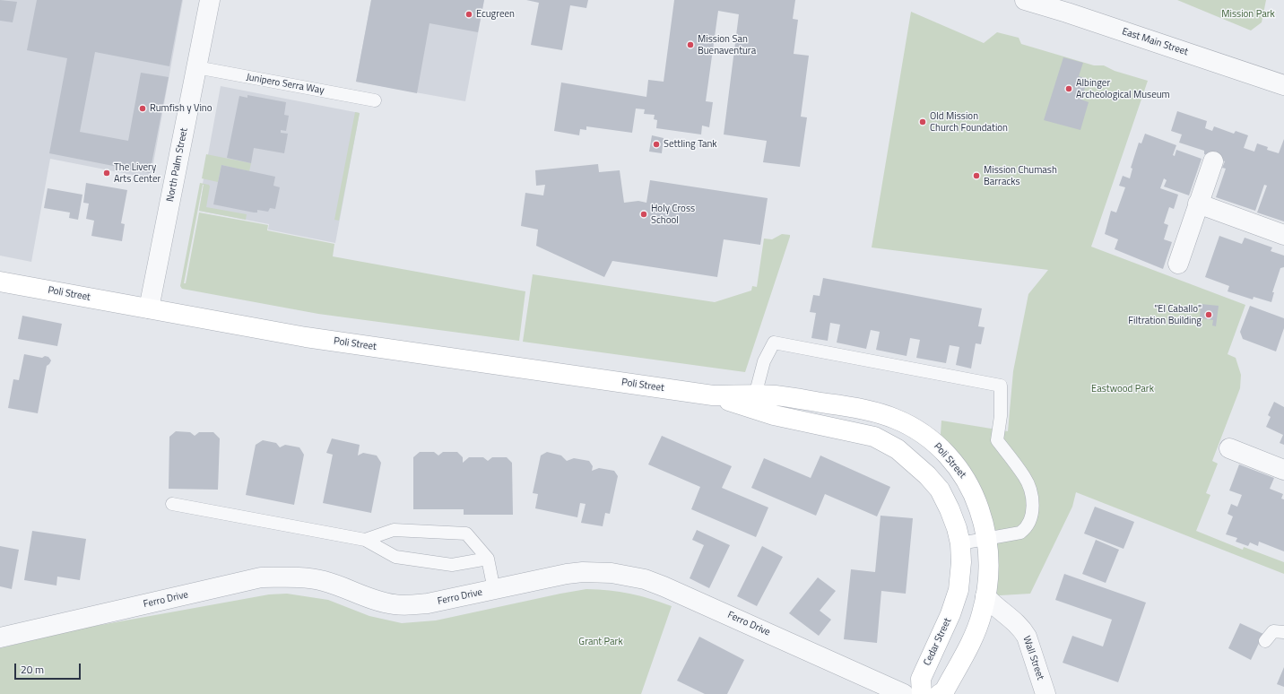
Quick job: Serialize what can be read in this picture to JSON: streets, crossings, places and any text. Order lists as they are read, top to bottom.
{
  "streets": {
    "main road": ["Poli Street", "Cedar Street"],
    "street": [
      "East Main Street",
      "North Palm Street",
      "Ferro Drive",
      "Wall Street"
    ],
    "lane": ["Junipero Serra Way"]
  },
  "crossings": [
    ["Junipero Serra Way", "North Palm Street"],
    ["North Palm Street", "Poli Street"],
    ["Poli Street", "Cedar Street"],
    ["Poli Street", "Wall Street"]
  ],
  "parks": ["Mission Park", "Eastwood Park", "Grant Park"],
  "places": [
    "Ecugreen",
    "Mission San Buenaventura",
    "Albinger Archeological Museum",
    "Rumfish y Vino",
    "Old Mission Church Foundation",
    "Settling Tank",
    "The Livery Arts Center",
    "Mission Chumash Barracks",
    "Holy Cross School",
    "\"El Caballo\" Filtration Building"
  ],
  "scale_bar": "20 m"
}
